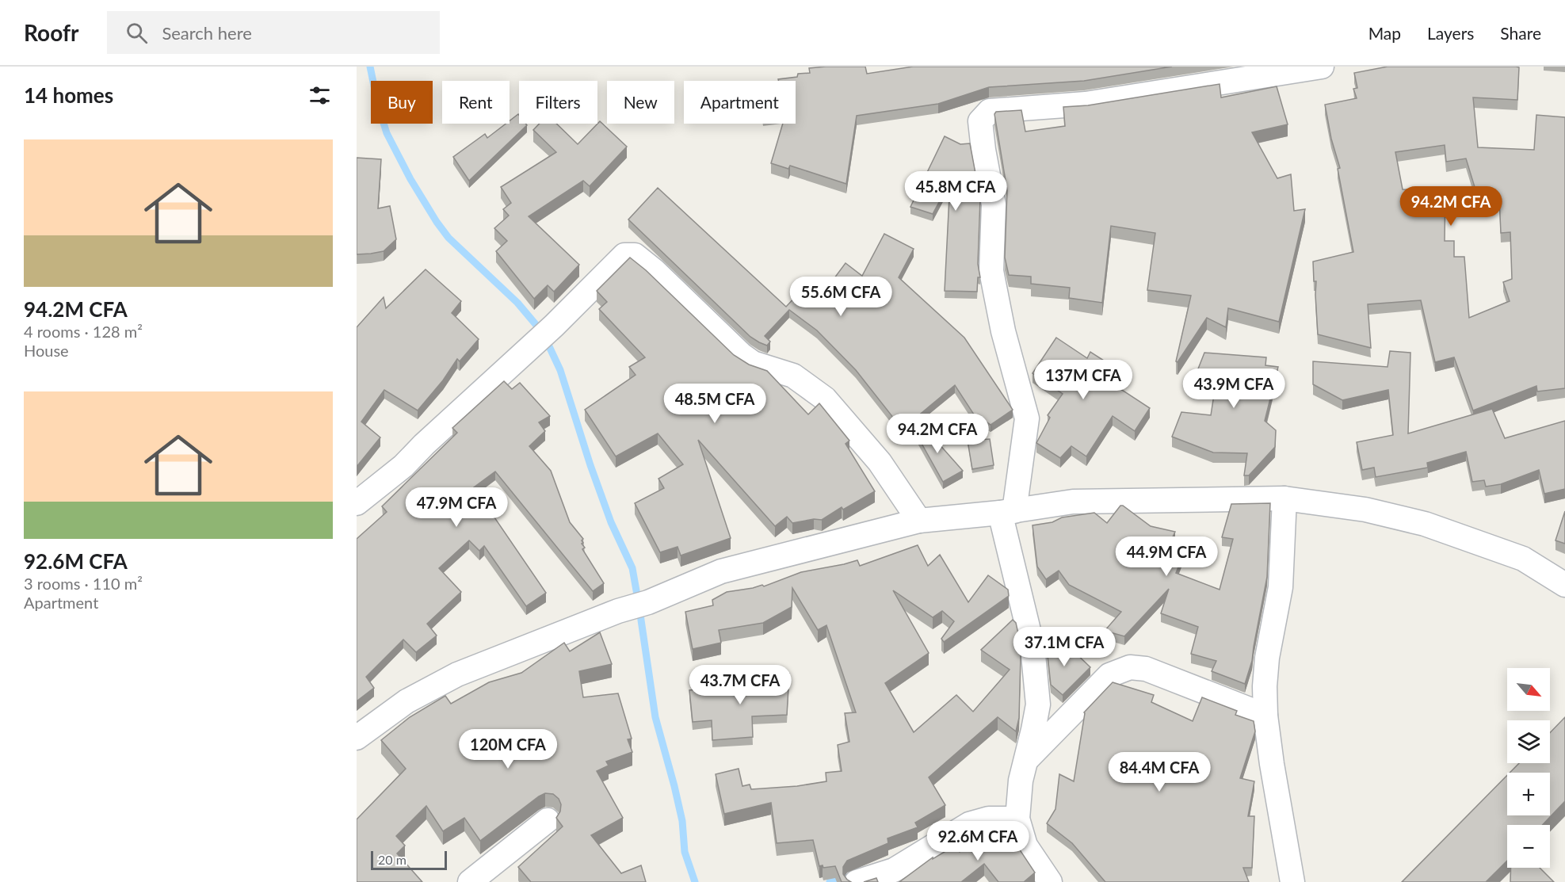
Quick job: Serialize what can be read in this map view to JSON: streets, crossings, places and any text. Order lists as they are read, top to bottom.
{
  "scale_bar": "20 m",
  "north": "bottom right",
  "page": {
    "header": "Roofr",
    "search": "Search here",
    "nav": ["Map", "Layers", "Share"],
    "heading": "14 homes",
    "chip": [
      "Buy",
      "Rent",
      "Filters",
      "New",
      "Apartment"
    ],
    "list": [
      {
        "name": "94.2M CFA",
        "note": "4 rooms · 128 m² · House"
      },
      {
        "name": "92.6M CFA",
        "note": "3 rooms · 110 m² · Apartment"
      }
    ],
    "price": [
      "45.8M CFA",
      "94.2M CFA",
      "55.6M CFA",
      "137M CFA",
      "43.9M CFA",
      "48.5M CFA",
      "94.2M CFA",
      "47.9M CFA",
      "44.9M CFA",
      "37.1M CFA",
      "43.7M CFA",
      "120M CFA",
      "84.4M CFA",
      "92.6M CFA"
    ],
    "map_buttons": ["+", "−"],
    "scale": "20 m"
  }
}
